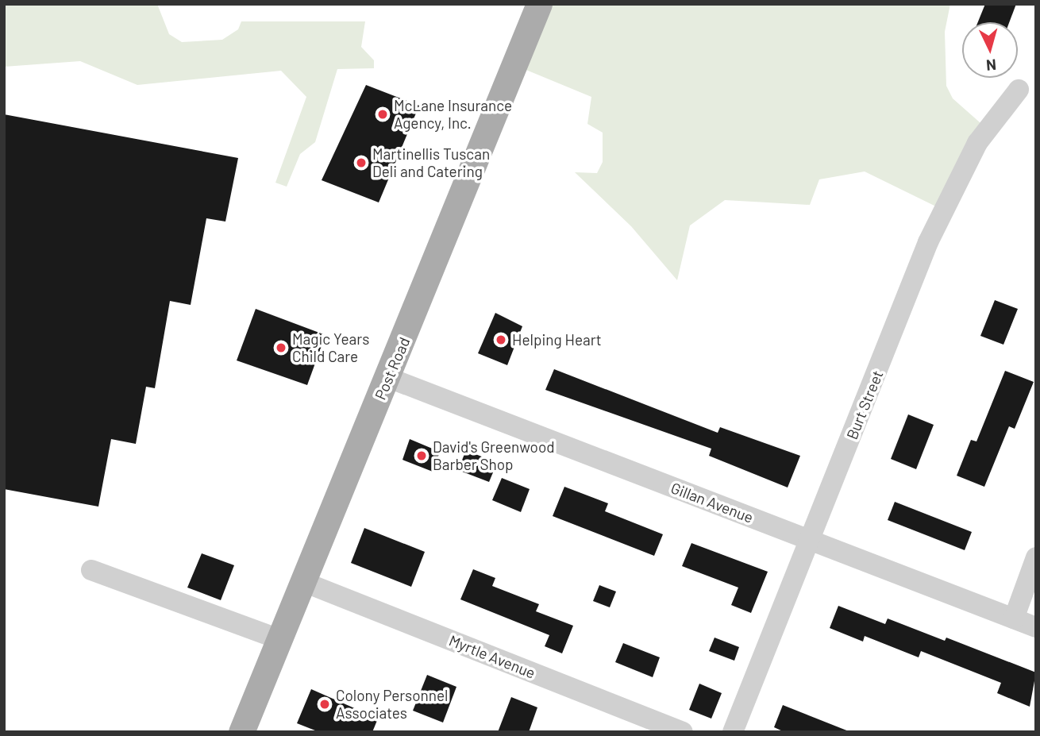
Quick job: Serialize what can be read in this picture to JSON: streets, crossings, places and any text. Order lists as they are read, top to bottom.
{
  "streets": {
    "main road": ["Post Road"],
    "street": ["Burt Street", "Gillan Avenue", "Myrtle Avenue"]
  },
  "crossings": [
    ["Post Road", "Gillan Avenue"],
    ["Post Road", "Myrtle Avenue"],
    ["Burt Street", "Gillan Avenue"]
  ],
  "places": [
    "McLane Insurance Agency, Inc.",
    "Martinellis Tuscan Deli and Catering",
    "Helping Heart",
    "Magic Years Child Care",
    "David's Greenwood Barber Shop",
    "Colony Personnel Associates"
  ],
  "north": "bottom"
}
